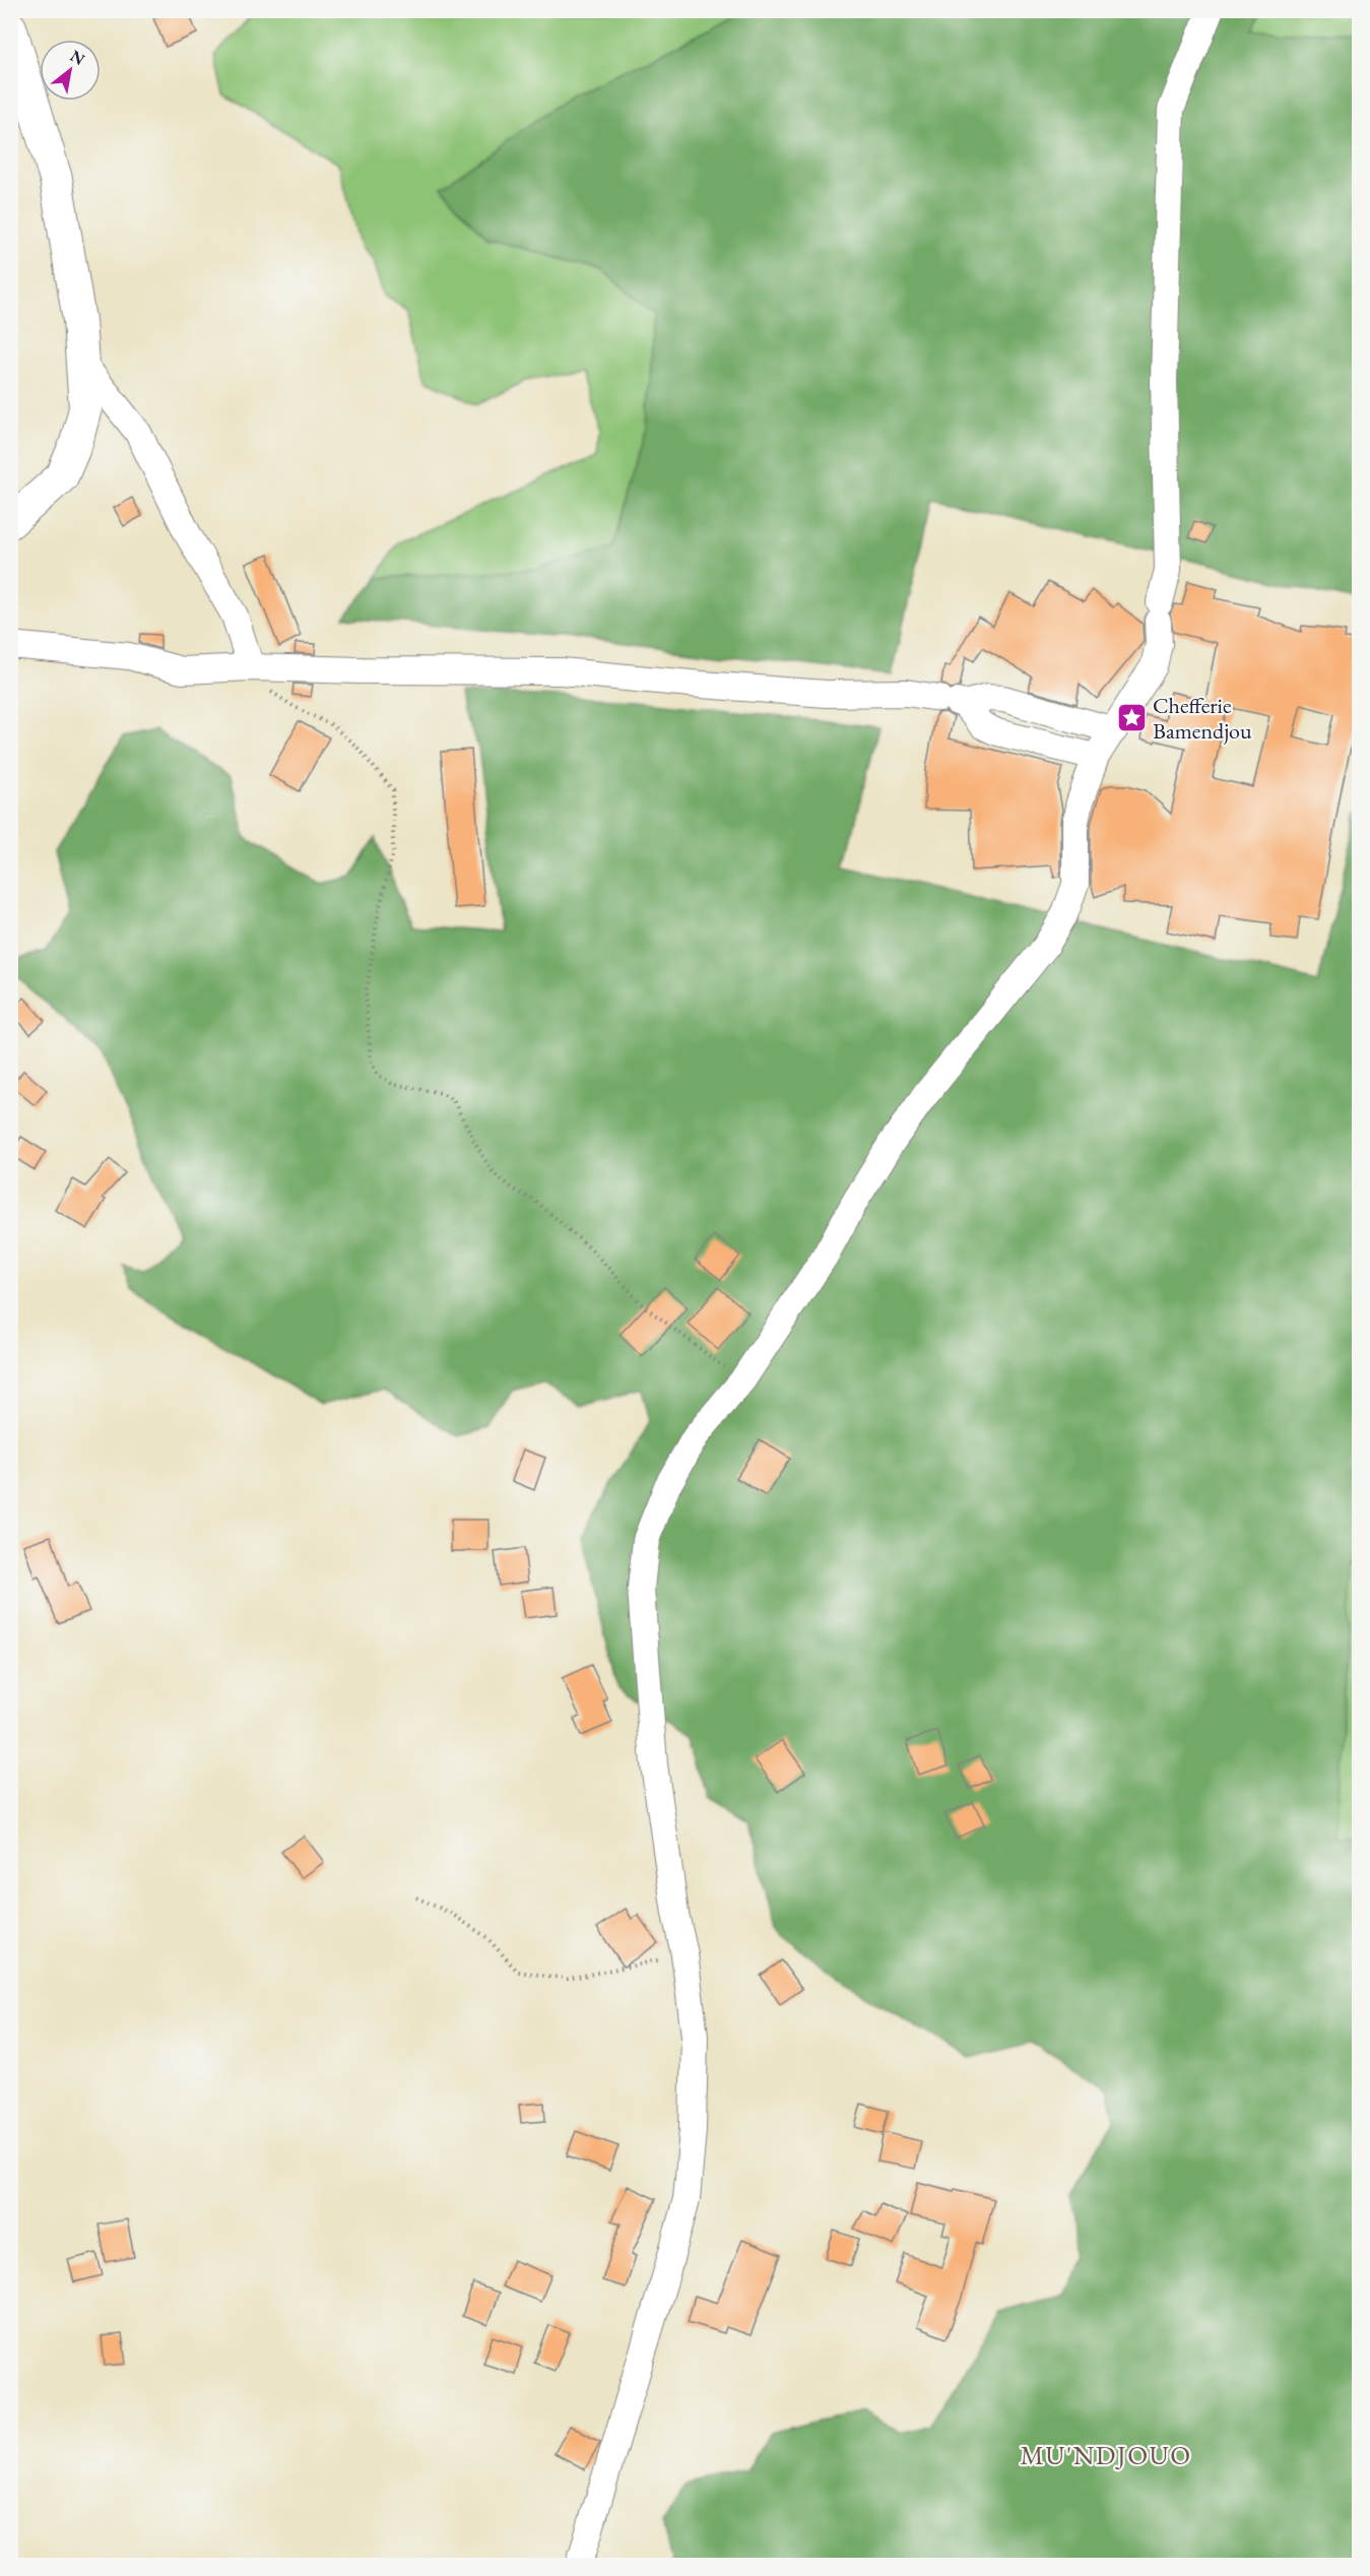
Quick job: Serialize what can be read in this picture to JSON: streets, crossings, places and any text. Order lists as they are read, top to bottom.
{
  "districts": ["MU'NDJOUO"],
  "places": {
    "place": ["Chefferie Bamendjou"]
  },
  "north": "top right"
}
